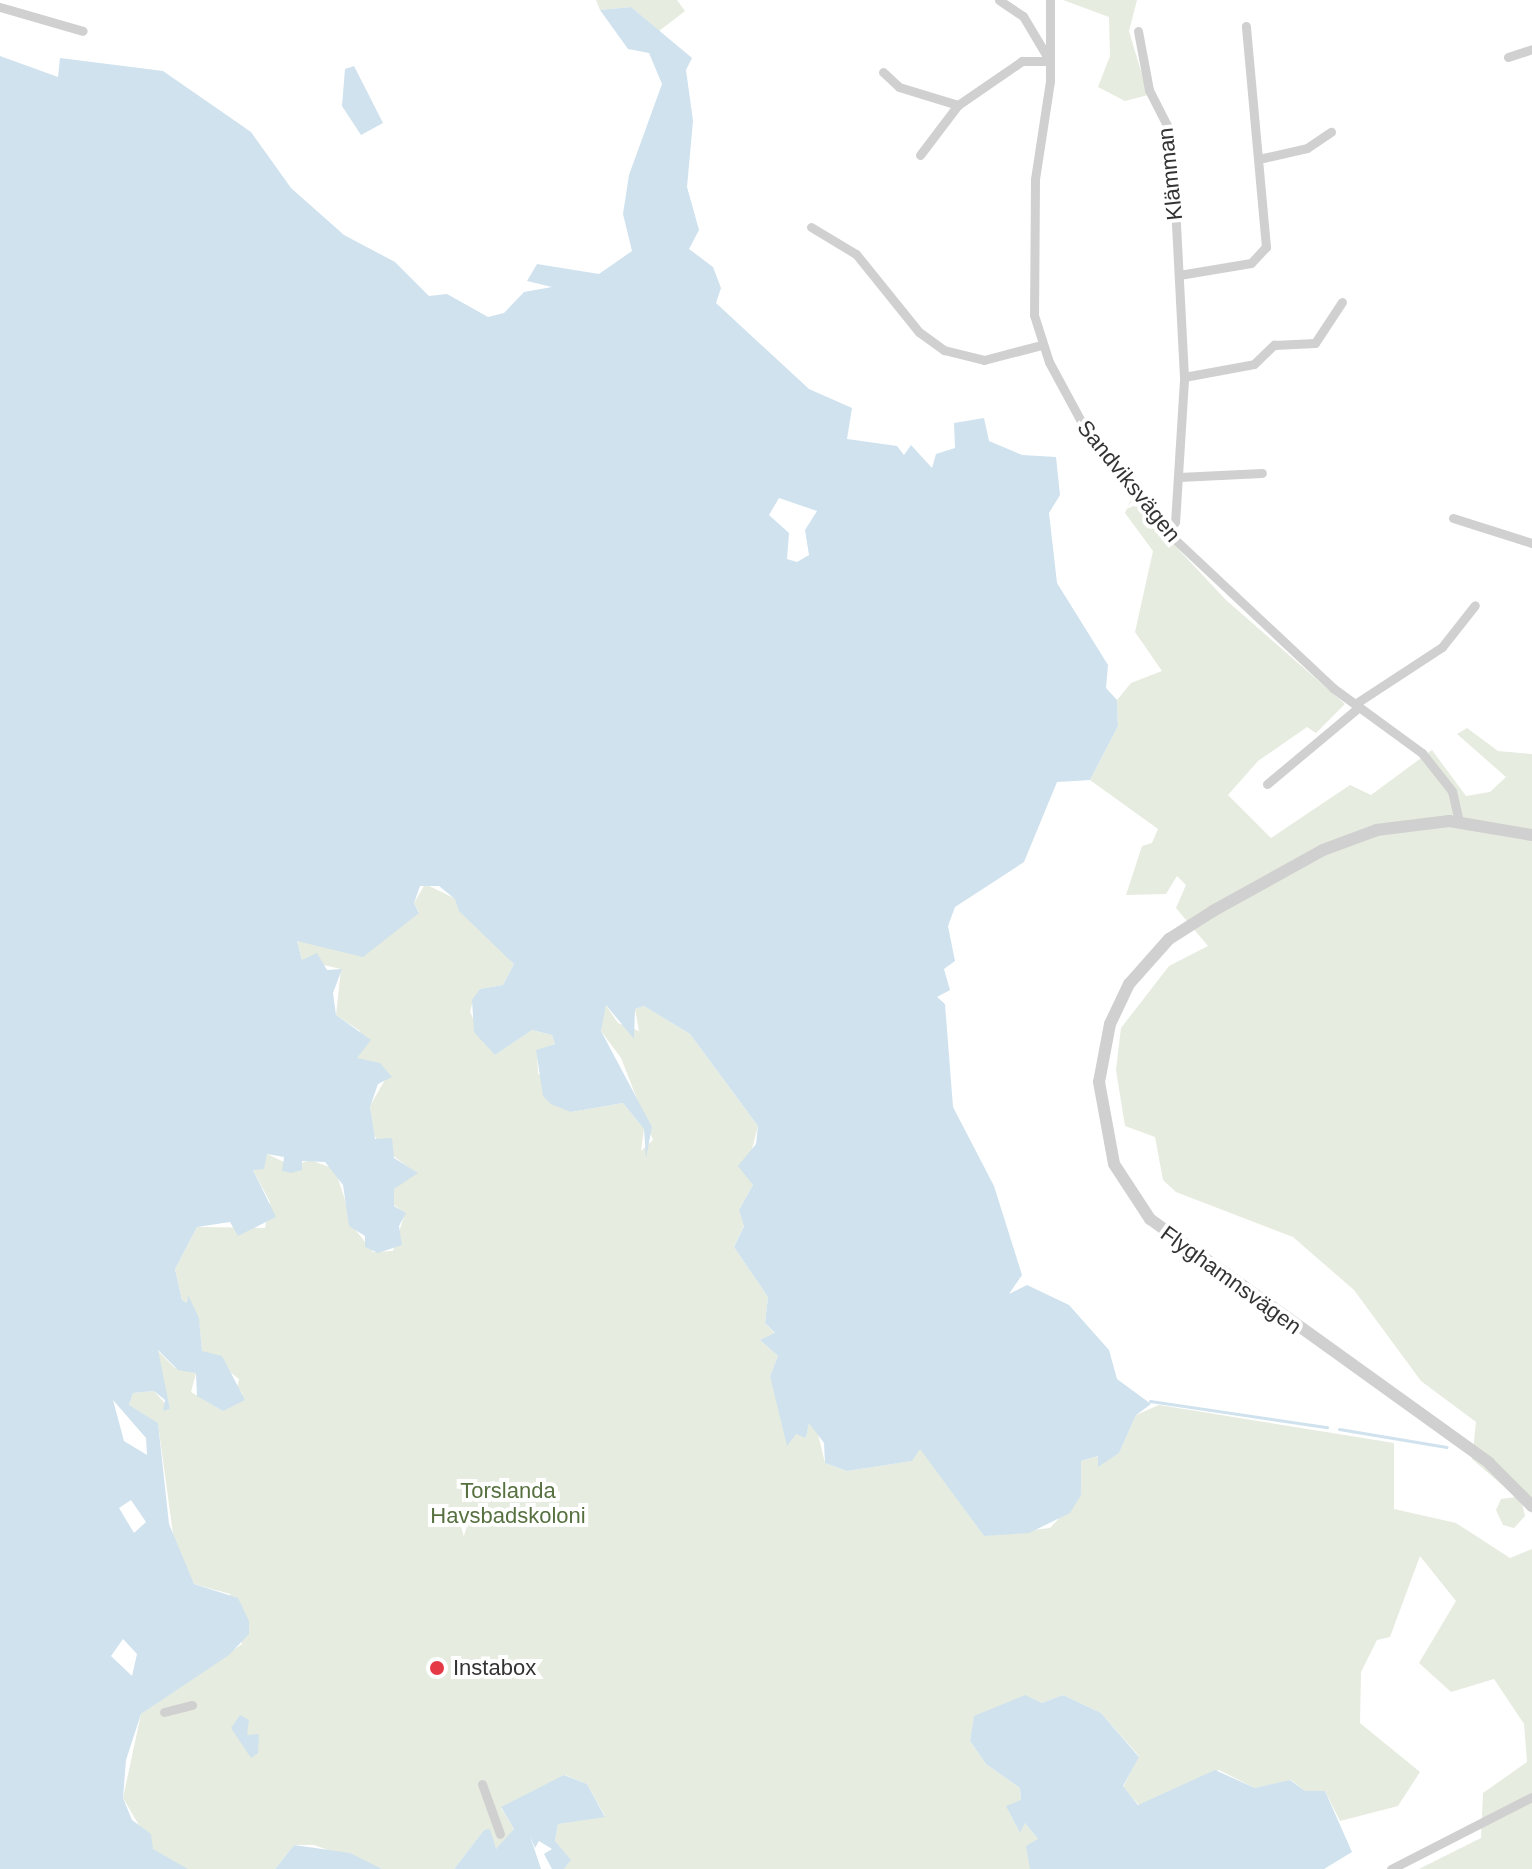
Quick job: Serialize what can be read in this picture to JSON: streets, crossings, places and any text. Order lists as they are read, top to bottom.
{
  "streets": {
    "street": ["Klämman", "Sandviksvägen", "Flyghamnsvägen"]
  },
  "crossings": [
    ["Klämman", "Sandviksvägen"],
    ["Sandviksvägen", "Flyghamnsvägen"]
  ],
  "parks": ["Torslanda Havsbadskoloni"],
  "places": ["Instabox"]
}
